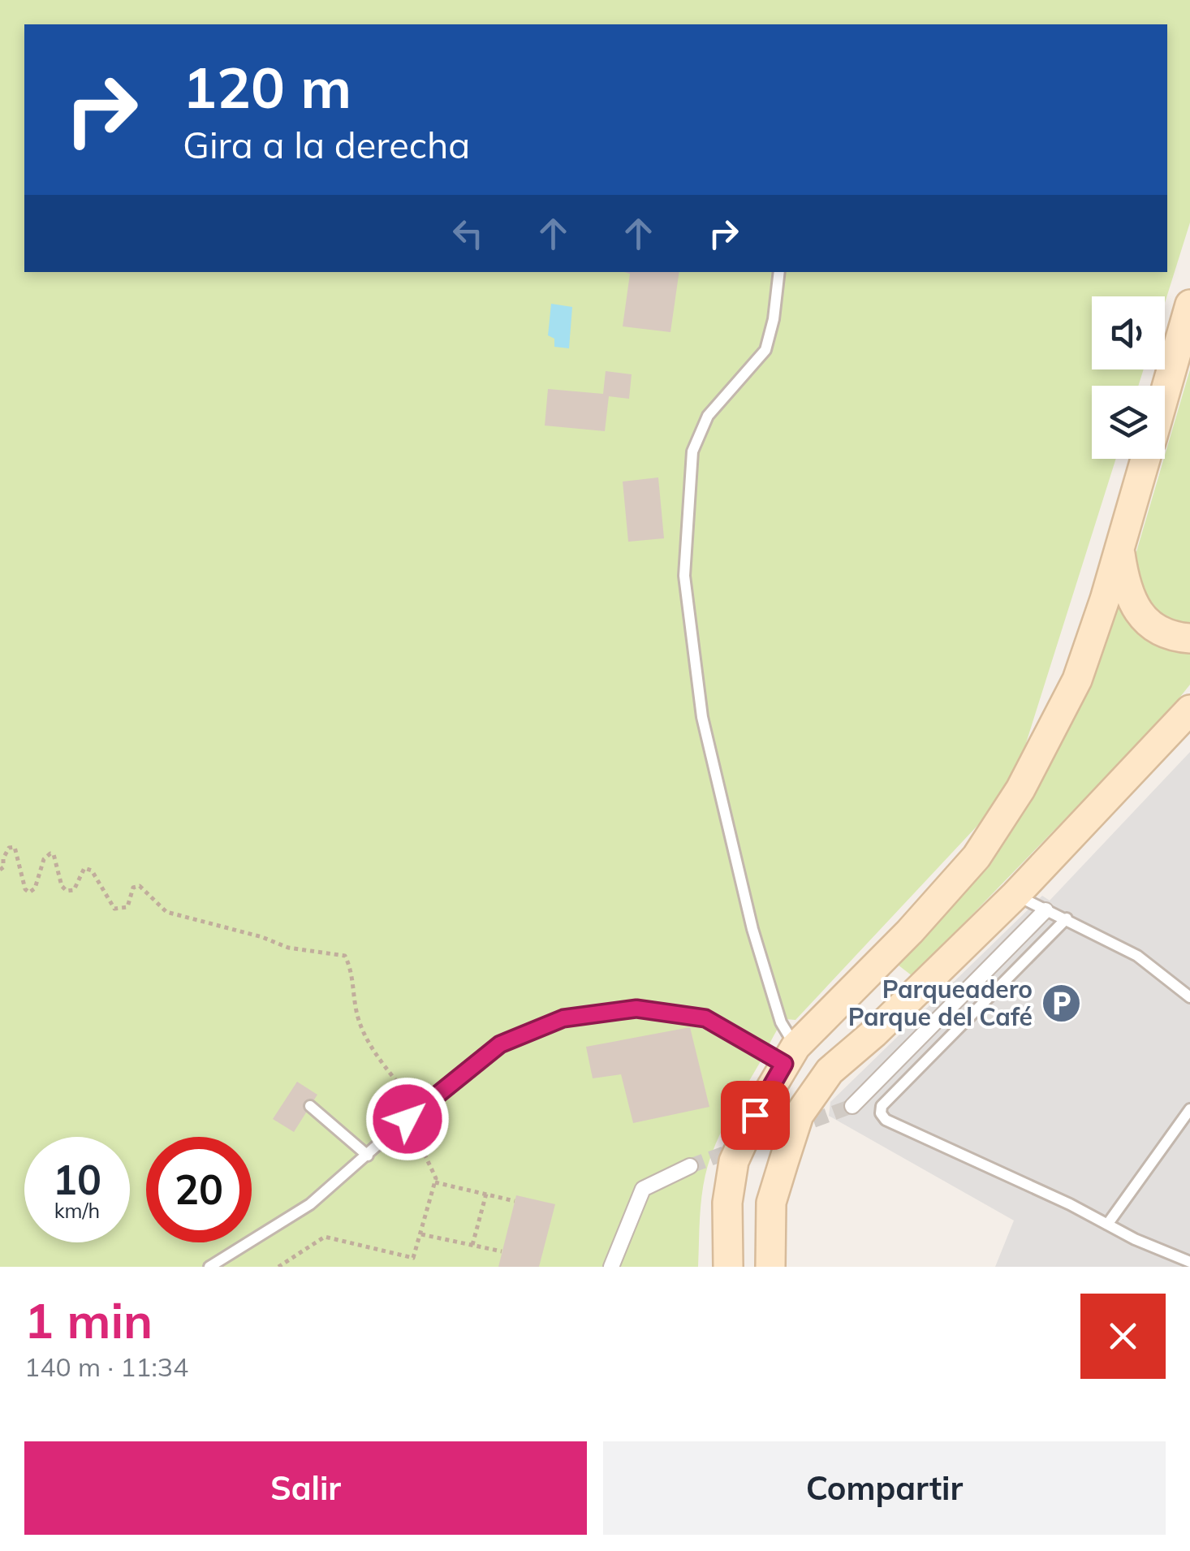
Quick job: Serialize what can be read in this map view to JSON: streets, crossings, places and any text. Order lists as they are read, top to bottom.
{
  "places": {
    "parking": ["Parqueadero Parque del Café"]
  },
  "page": {
    "turn": ["120 m", "Gira a la derecha"],
    "speed": "10 km/h",
    "limit": "20",
    "heading": ["1 min", "140 m · 11:34"],
    "buttons": ["Salir", "Compartir"]
  }
}
